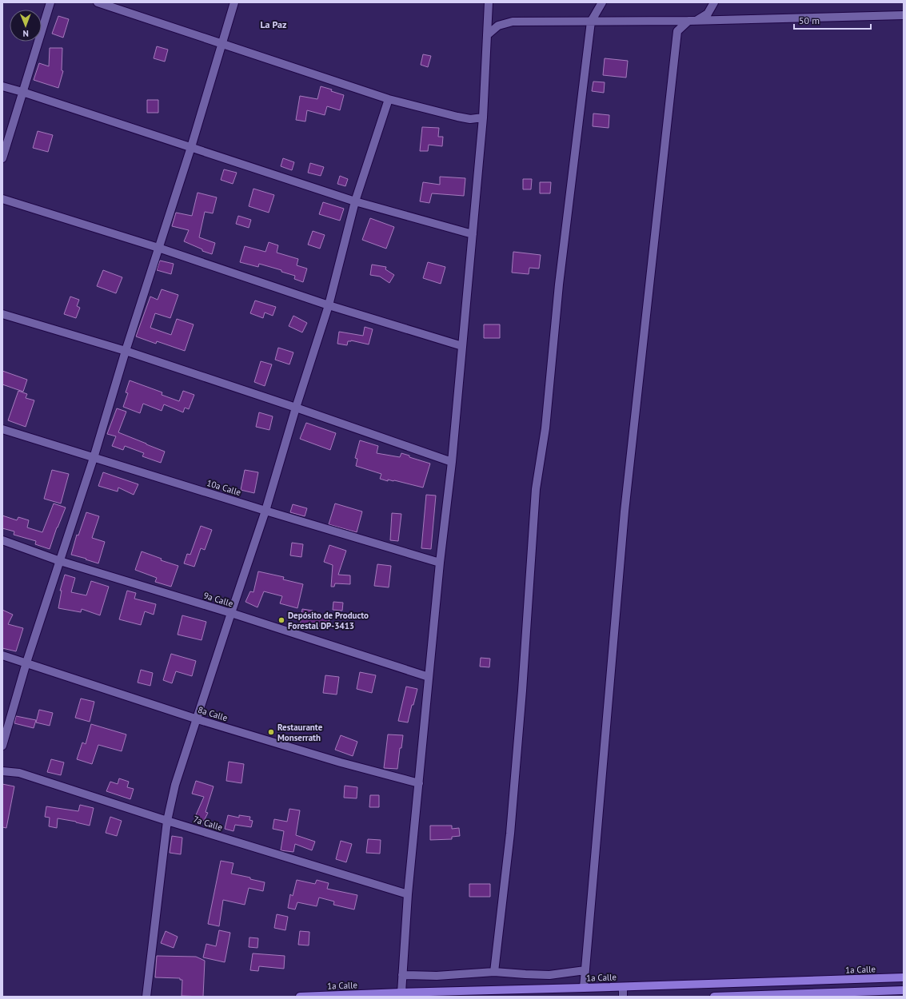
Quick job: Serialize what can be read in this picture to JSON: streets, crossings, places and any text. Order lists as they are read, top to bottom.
{
  "streets": {
    "main road": ["1a Calle"],
    "street": [
      "10a Calle",
      "9a Calle",
      "8a Calle",
      "7a Calle"
    ]
  },
  "districts": ["La Paz"],
  "places": ["Depósito de Producto Forestal DP-3413", "Restaurante Monserrath"],
  "scale_bar": "50 m",
  "north": "bottom"
}
